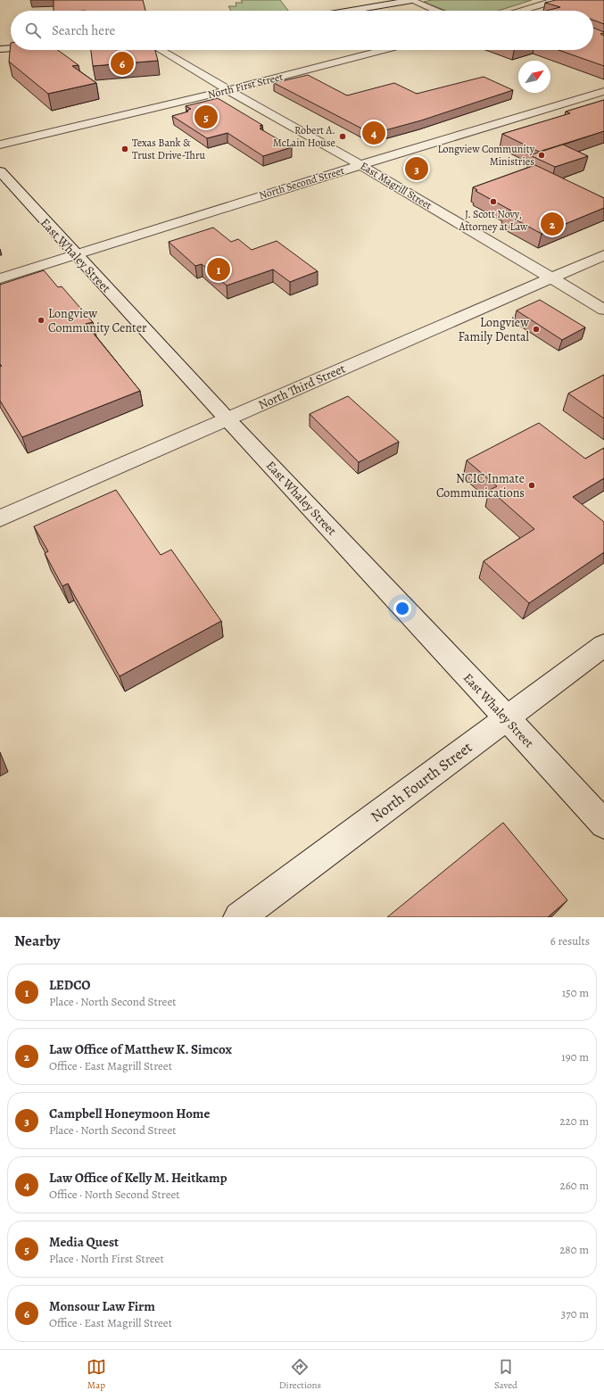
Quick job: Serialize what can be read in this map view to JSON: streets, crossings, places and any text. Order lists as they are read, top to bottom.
{
  "streets": {
    "street": [
      "North First Street",
      "North Second Street",
      "East Magrill Street",
      "East Whaley Street",
      "North Third Street",
      "North Fourth Street"
    ]
  },
  "crossings": [
    ["North First Street", "East Magrill Street"],
    ["North Second Street", "East Magrill Street"],
    ["North Second Street", "East Whaley Street"],
    ["East Magrill Street", "North Third Street"],
    ["East Whaley Street", "North Third Street"],
    ["East Whaley Street", "North Fourth Street"]
  ],
  "places": [
    "Robert A. McLain House",
    "Texas Bank & Trust Drive-Thru",
    "Longview Community Ministries",
    "J. Scott Novy, Attorney at Law",
    "Longview Community Center",
    "Longview Family Dental",
    "NCIC Inmate Communications"
  ],
  "north": "top right",
  "page": {
    "search": "Search here",
    "pins": [
      "6",
      "5",
      "4",
      "3",
      "2",
      "1"
    ],
    "heading": ["Nearby", "6 results"],
    "list": [
      {
        "mark": "1",
        "name": "LEDCO",
        "note": "Place · North Second Street",
        "value": "150 m"
      },
      {
        "mark": "2",
        "name": "Law Office of Matthew K. Simcox",
        "note": "Office · East Magrill Street",
        "value": "190 m"
      },
      {
        "mark": "3",
        "name": "Campbell Honeymoon Home",
        "note": "Place · North Second Street",
        "value": "220 m"
      },
      {
        "mark": "4",
        "name": "Law Office of Kelly M. Heitkamp",
        "note": "Office · North Second Street",
        "value": "260 m"
      },
      {
        "mark": "5",
        "name": "Media Quest",
        "note": "Place · North First Street",
        "value": "280 m"
      },
      {
        "mark": "6",
        "name": "Monsour Law Firm",
        "note": "Office · East Magrill Street",
        "value": "370 m"
      }
    ],
    "nav": ["Map", "Directions", "Saved"]
  }
}
